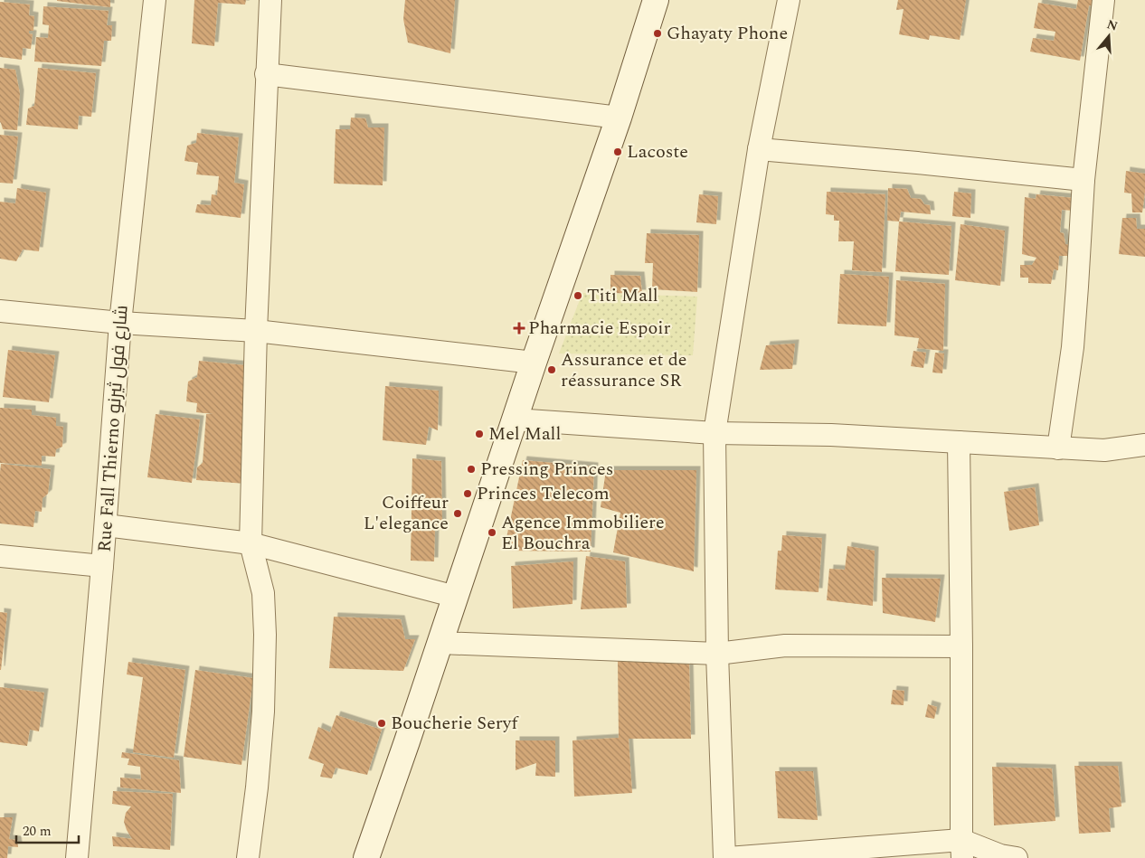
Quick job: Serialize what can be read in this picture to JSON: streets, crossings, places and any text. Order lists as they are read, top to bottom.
{
  "streets": {
    "street": ["Rue Fall Thierno شارع فول ثيرنو"]
  },
  "places": {
    "other": [
      "Ghayaty Phone",
      "Lacoste",
      "Titi Mall",
      "Assurance et de réassurance SR",
      "Mel Mall",
      "Pressing Princes",
      "Princes Telecom",
      "Coiffeur L'elegance",
      "Agence Immobiliere El Bouchra",
      "Boucherie Seryf"
    ],
    "health": ["Pharmacie Espoir"]
  },
  "scale_bar": "20 m",
  "north": "top"
}
